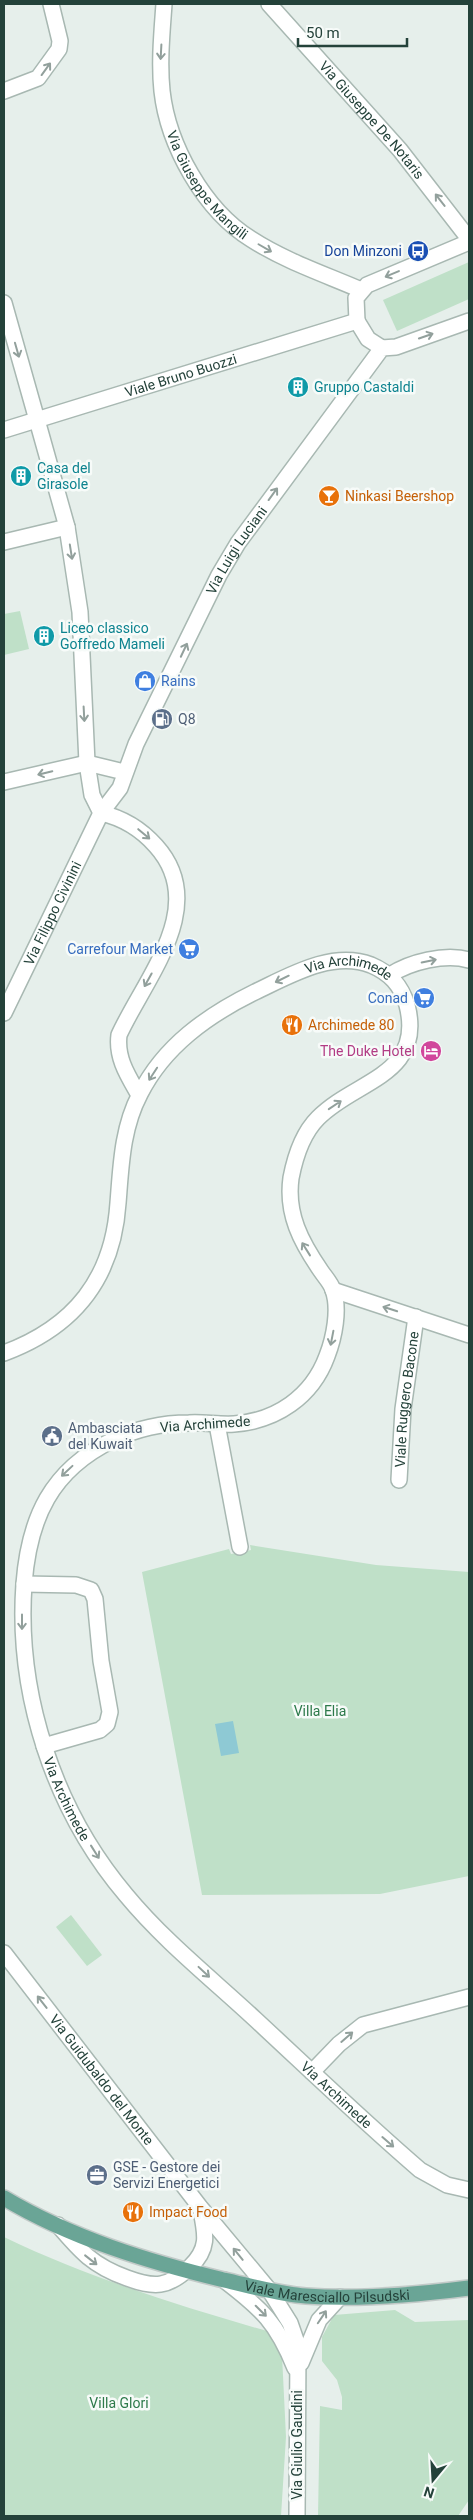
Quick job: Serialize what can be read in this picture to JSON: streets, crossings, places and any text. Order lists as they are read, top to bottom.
{
  "streets": {
    "main road": ["Viale Maresciallo Pilsudski"],
    "street": [
      "Via Giuseppe De Notaris",
      "Via Giuseppe Mangili",
      "Viale Bruno Buozzi",
      "Via Luigi Luciani",
      "Via Filippo Civinini",
      "Via Archimede",
      "Viale Ruggero Bacone",
      "Via Guidubaldo del Monte",
      "Via Giulio Gaudini"
    ]
  },
  "crossings": [
    ["Via Luigi Luciani", "Via Filippo Civinini"],
    ["Via Guidubaldo del Monte", "Viale Maresciallo Pilsudski"],
    ["Via Guidubaldo del Monte", "Via Giulio Gaudini"],
    ["Viale Maresciallo Pilsudski", "Via Giulio Gaudini"]
  ],
  "one_way": [
    "Via Giuseppe De Notaris",
    "Via Giuseppe Mangili",
    "Via Luigi Luciani",
    "Via Guidubaldo del Monte"
  ],
  "parks": ["Villa Elia", "Villa Glori"],
  "places": {
    "bus stop": ["Don Minzoni"],
    "building": ["Gruppo Castaldi", "Casa del Girasole", "Liceo classico Goffredo Mameli"],
    "bar": ["Ninkasi Beershop"],
    "shop": ["Rains"],
    "fuel station": ["Q8"],
    "supermarket": ["Carrefour Market", "Conad"],
    "restaurant": ["Archimede 80", "Impact Food"],
    "hotel": ["The Duke Hotel"],
    "public building": ["Ambasciata del Kuwait"],
    "office": ["GSE - Gestore dei Servizi Energetici"]
  },
  "scale_bar": "50 m",
  "north": "bottom"
}
